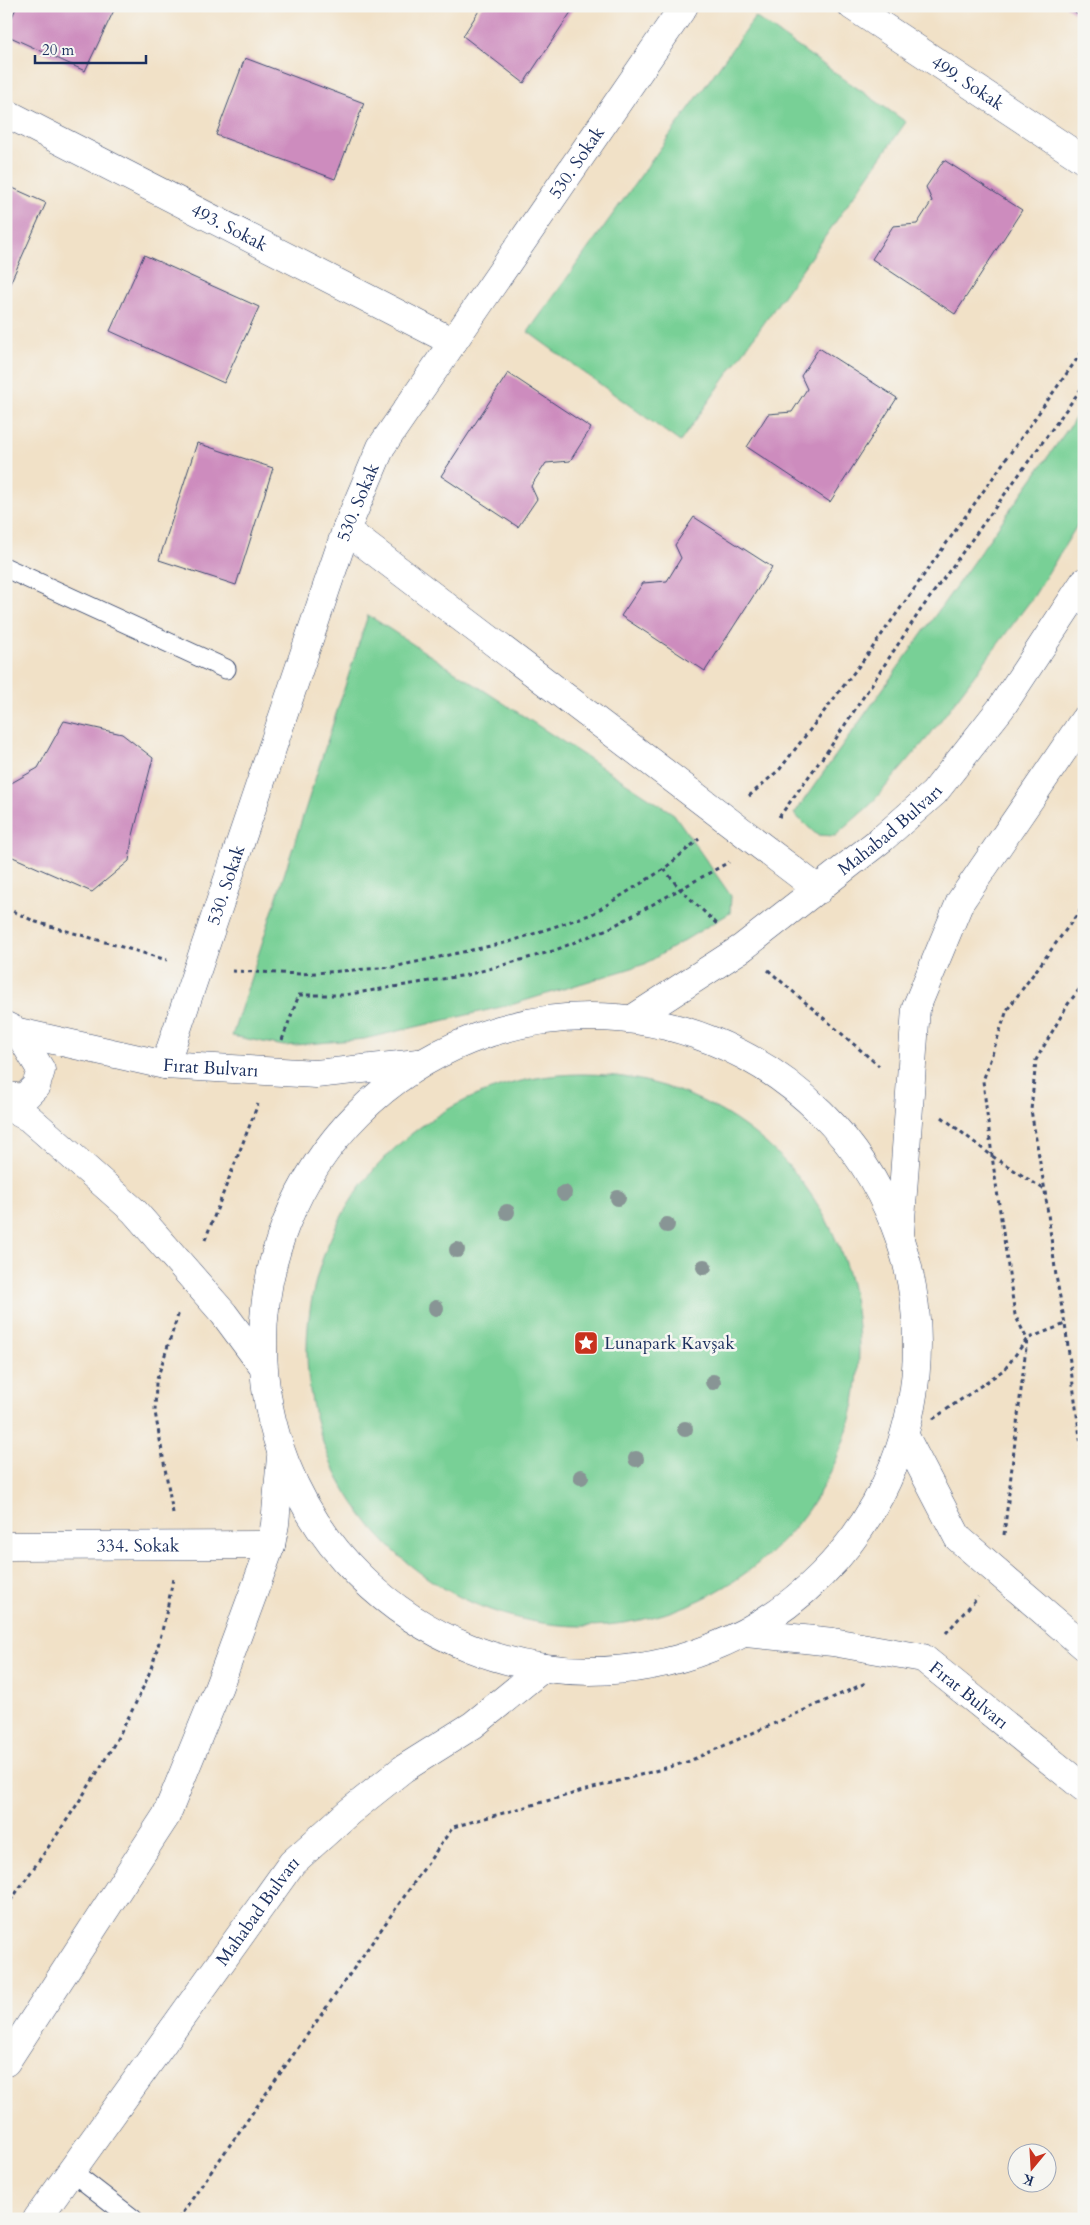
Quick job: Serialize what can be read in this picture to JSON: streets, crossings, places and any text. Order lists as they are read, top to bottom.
{
  "streets": {
    "main road": [
      "499. Sokak",
      "530. Sokak",
      "493. Sokak",
      "Mahabad Bulvarı",
      "Fırat Bulvarı",
      "334. Sokak"
    ]
  },
  "crossings": [
    ["530. Sokak", "493. Sokak"],
    ["530. Sokak", "Fırat Bulvarı"]
  ],
  "places": {
    "place": ["Lunapark Kavşak"]
  },
  "scale_bar": "20 m",
  "north": "bottom"
}
